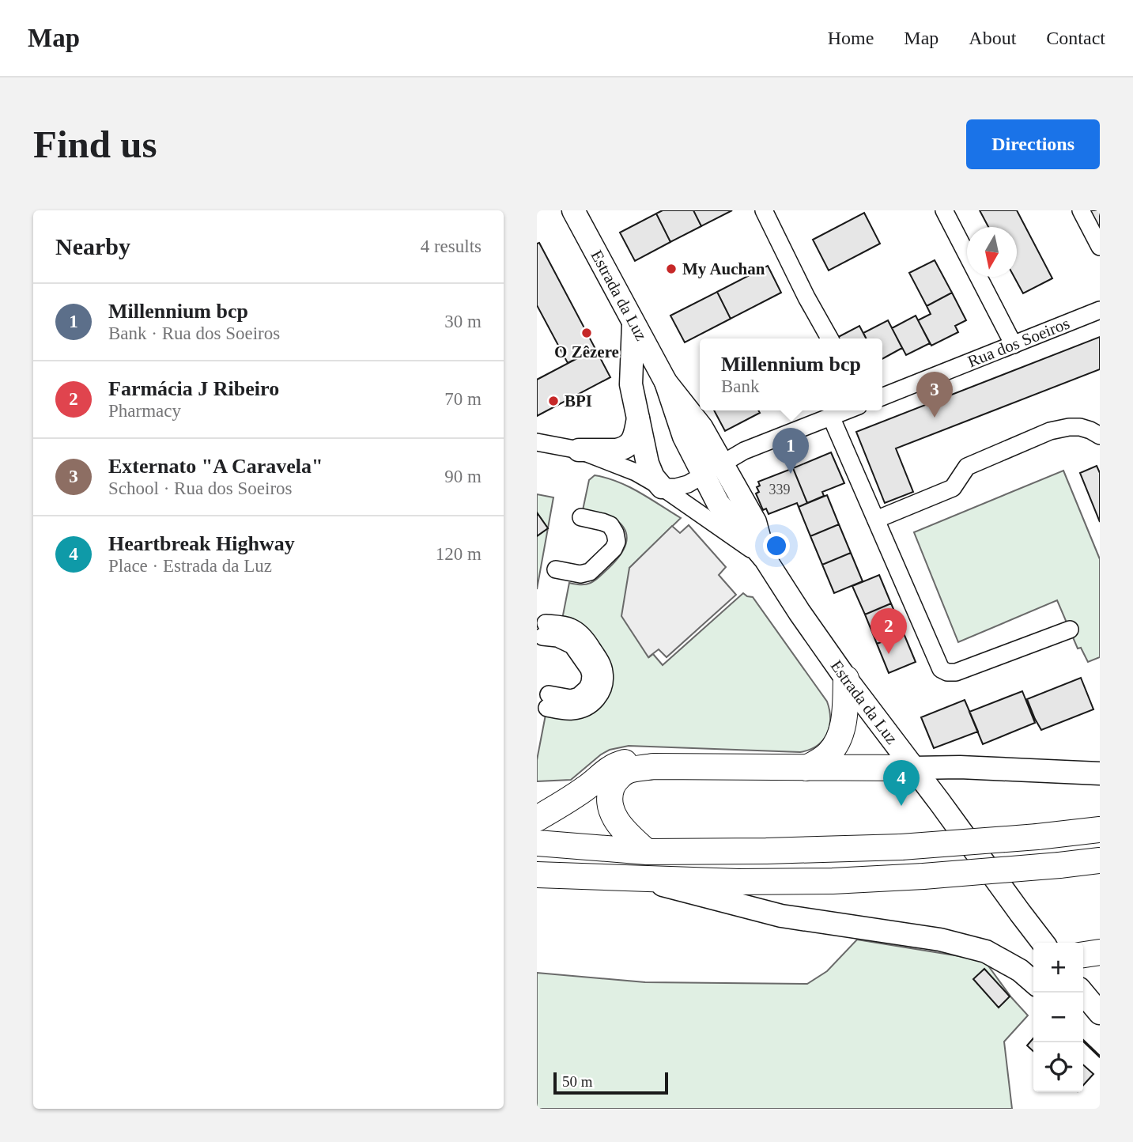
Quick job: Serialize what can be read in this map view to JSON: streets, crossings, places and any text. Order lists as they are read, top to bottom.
{
  "streets": {
    "main road": ["Estrada da Luz"],
    "street": ["Rua dos Soeiros"]
  },
  "places": ["My Auchan", "O Zêzere", "BPI"],
  "house_numbers": ["339"],
  "scale_bar": "50 m",
  "north": "bottom",
  "page": {
    "header": "Map",
    "nav": [
      "Home",
      "Map",
      "About",
      "Contact"
    ],
    "buttons": "Directions",
    "title": "Find us",
    "heading": ["Nearby", "4 results"],
    "list": [
      {
        "mark": "1",
        "name": "Millennium bcp",
        "note": "Bank · Rua dos Soeiros",
        "value": "30 m"
      },
      {
        "mark": "2",
        "name": "Farmácia J Ribeiro",
        "note": "Pharmacy",
        "value": "70 m"
      },
      {
        "mark": "3",
        "name": "Externato \"A Caravela\"",
        "note": "School · Rua dos Soeiros",
        "value": "90 m"
      },
      {
        "mark": "4",
        "name": "Heartbreak Highway",
        "note": "Place · Estrada da Luz",
        "value": "120 m"
      }
    ],
    "popup": ["Millennium bcp", "Bank"],
    "pins": [
      "3",
      "1",
      "2",
      "4"
    ],
    "map_buttons": ["+", "−"],
    "scale": "50 m"
  }
}
